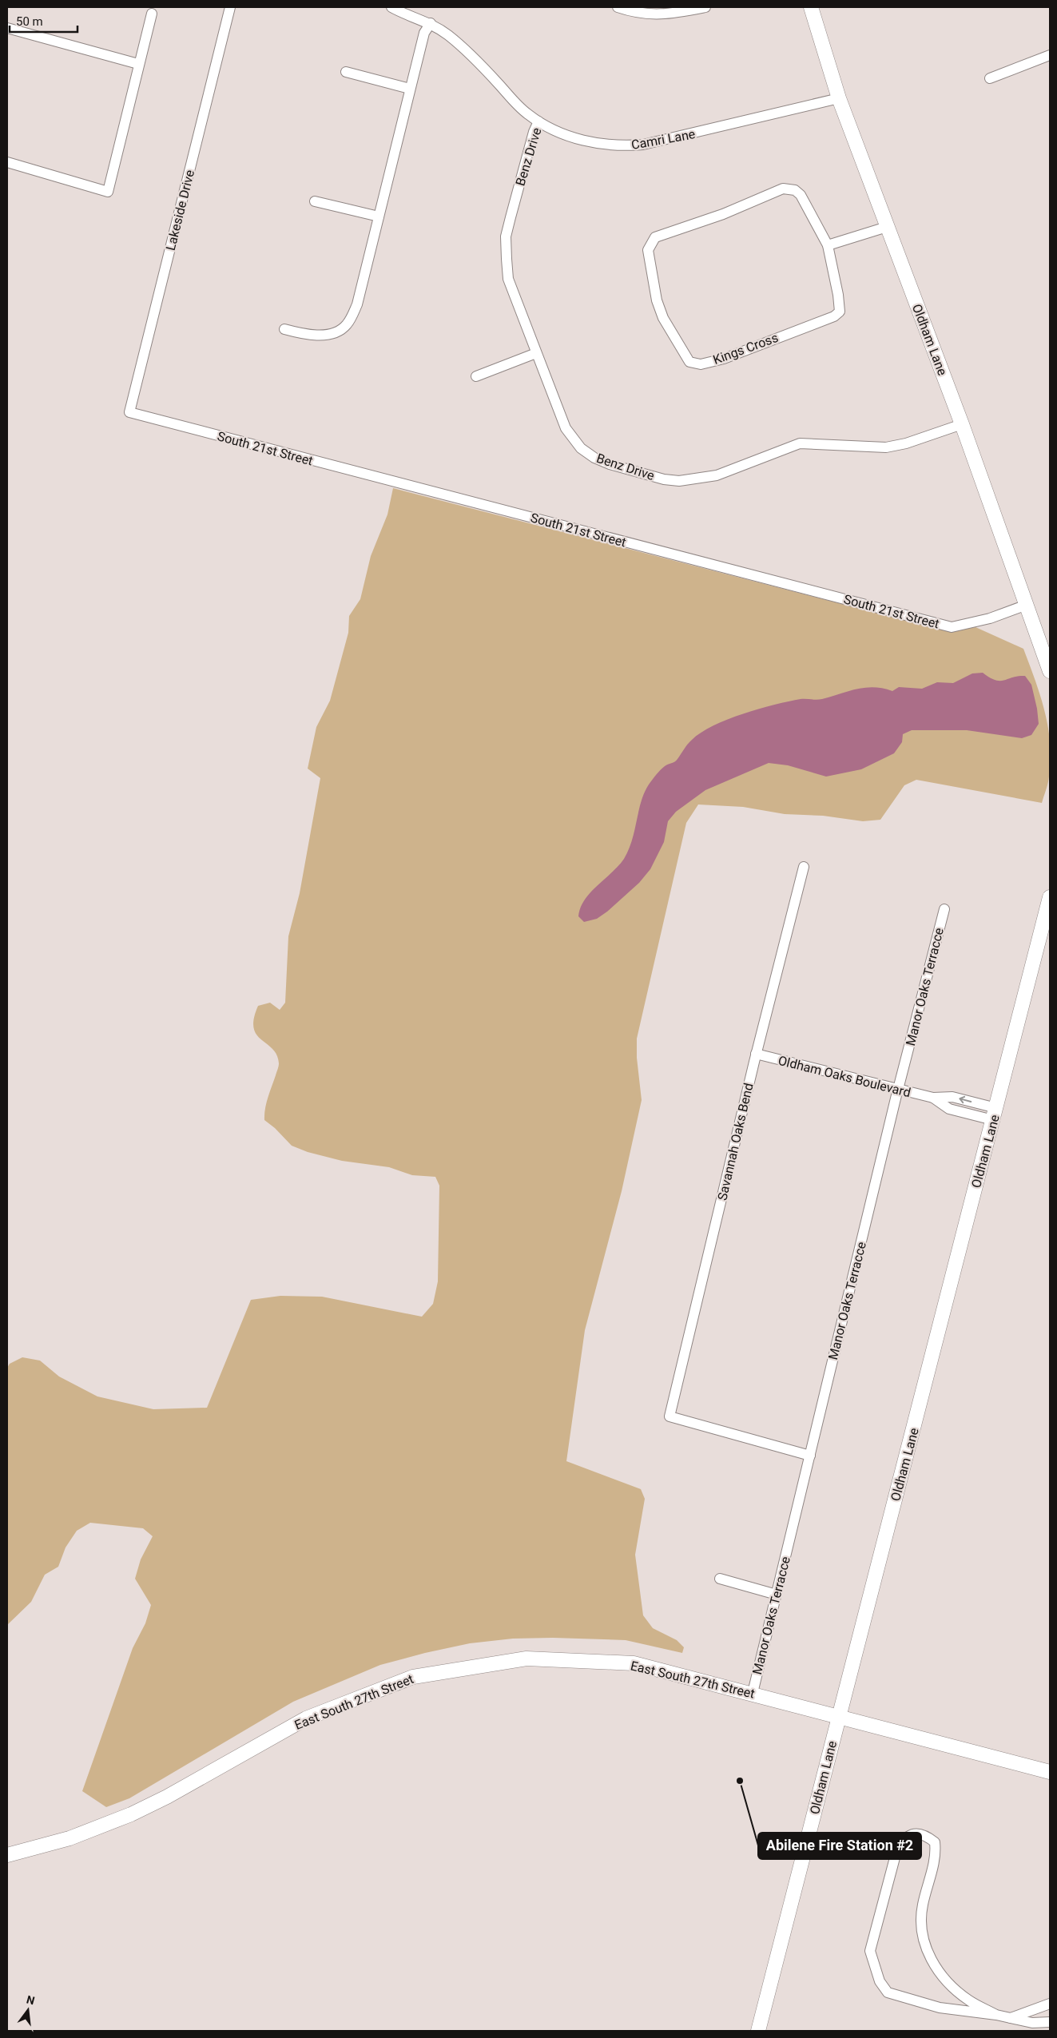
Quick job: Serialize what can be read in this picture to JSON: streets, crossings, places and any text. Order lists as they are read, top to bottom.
{
  "streets": {
    "main road": ["Oldham Lane", "East South 27th Street"],
    "street": [
      "Camri Lane",
      "Benz Drive",
      "Lakeside Drive",
      "Kings Cross",
      "South 21st Street",
      "Manor Oaks Terracce",
      "Oldham Oaks Boulevard",
      "Savannah Oaks Bend"
    ]
  },
  "crossings": [
    ["Camri Lane", "Benz Drive"],
    ["Camri Lane", "Oldham Lane"],
    ["Benz Drive", "Oldham Lane"],
    ["Lakeside Drive", "South 21st Street"],
    ["Oldham Lane", "South 21st Street"],
    ["Oldham Lane", "Oldham Oaks Boulevard"],
    ["Oldham Lane", "East South 27th Street"],
    ["Manor Oaks Terracce", "Oldham Oaks Boulevard"],
    ["Manor Oaks Terracce", "Savannah Oaks Bend"],
    ["Manor Oaks Terracce", "East South 27th Street"],
    ["Oldham Oaks Boulevard", "Savannah Oaks Bend"]
  ],
  "places": ["Abilene Fire Station #2"],
  "scale_bar": "50 m",
  "north": "top"
}
